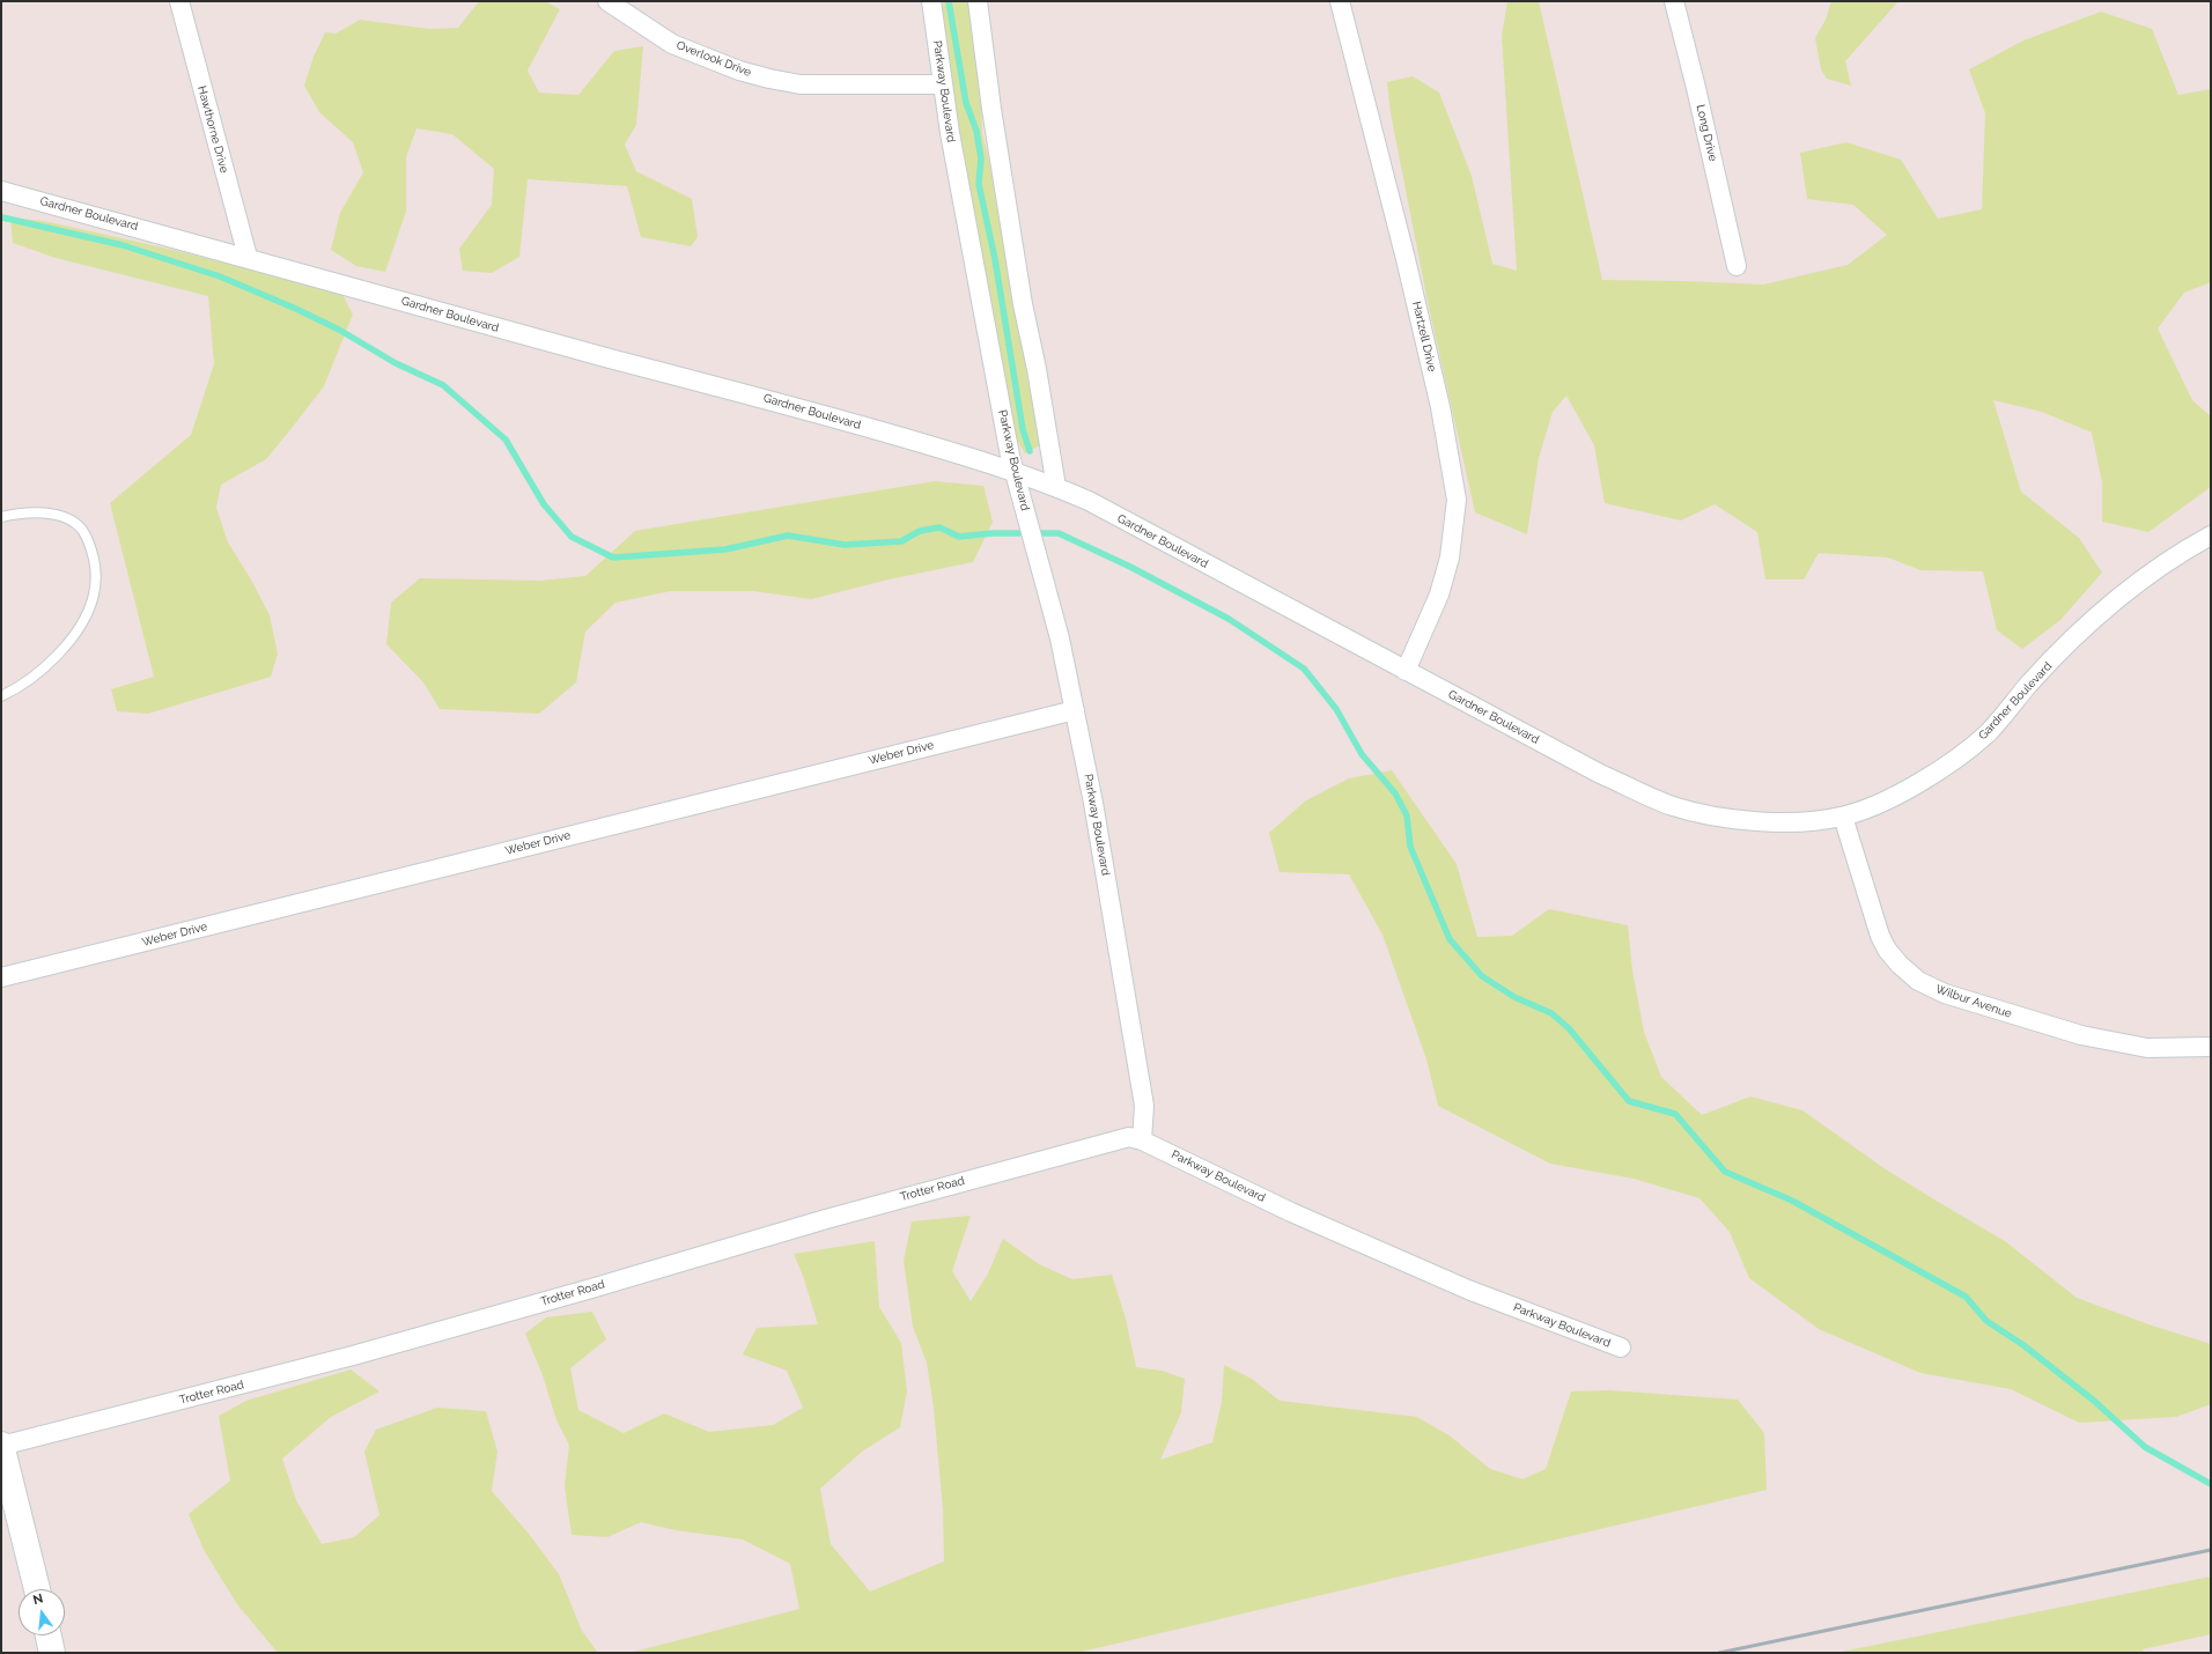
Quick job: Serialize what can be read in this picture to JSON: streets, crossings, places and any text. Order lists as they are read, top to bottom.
{
  "streets": {
    "street": [
      "Overlook Drive",
      "Parkway Boulevard",
      "Hawthorne Drive",
      "Long Drive",
      "Gardner Boulevard",
      "Hartzell Drive",
      "Weber Drive",
      "Wilbur Avenue",
      "Trotter Road"
    ]
  },
  "crossings": [
    ["Overlook Drive", "Parkway Boulevard"],
    ["Parkway Boulevard", "Gardner Boulevard"],
    ["Parkway Boulevard", "Weber Drive"],
    ["Parkway Boulevard", "Trotter Road"],
    ["Hawthorne Drive", "Gardner Boulevard"],
    ["Gardner Boulevard", "Hartzell Drive"],
    ["Gardner Boulevard", "Wilbur Avenue"]
  ],
  "north": "top"
}
